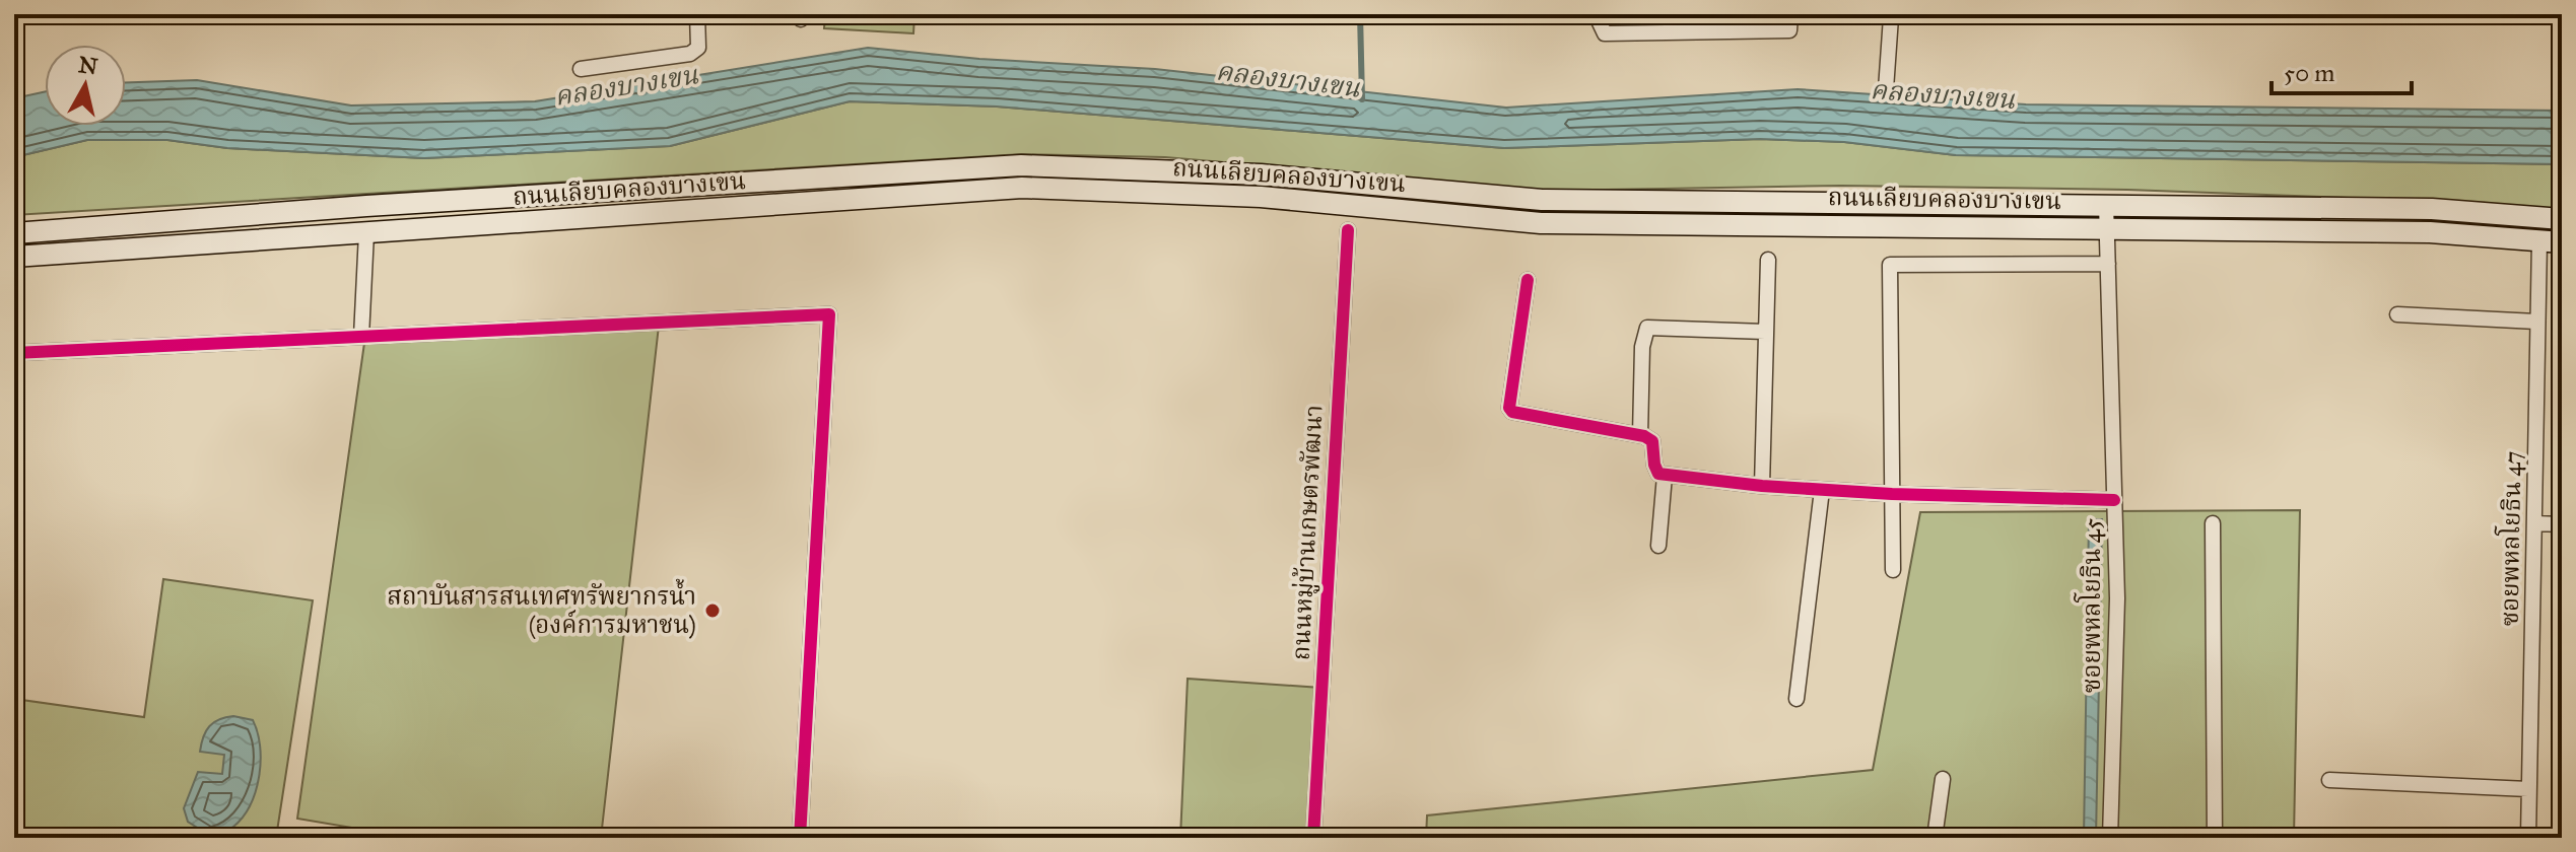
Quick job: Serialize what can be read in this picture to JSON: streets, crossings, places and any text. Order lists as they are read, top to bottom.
{
  "streets": {
    "main road": ["ถนนเลียบคลองบางเขน"],
    "street": ["ถนนหมู่บ้านเกษตรพัฒนา", "ซอยพหลโยธิน 47", "ซอยพหลโยธิน 45"]
  },
  "crossings": [
    ["ถนนเลียบคลองบางเขน", "ซอยพหลโยธิน 47"],
    ["ถนนเลียบคลองบางเขน", "ซอยพหลโยธิน 45"]
  ],
  "water": ["คลองบางเขน"],
  "places": ["สถาบันสารสนเทศทรัพยากรน้ำ (องค์การมหาชน)"],
  "scale_bar": "50 m",
  "north": "top"
}
